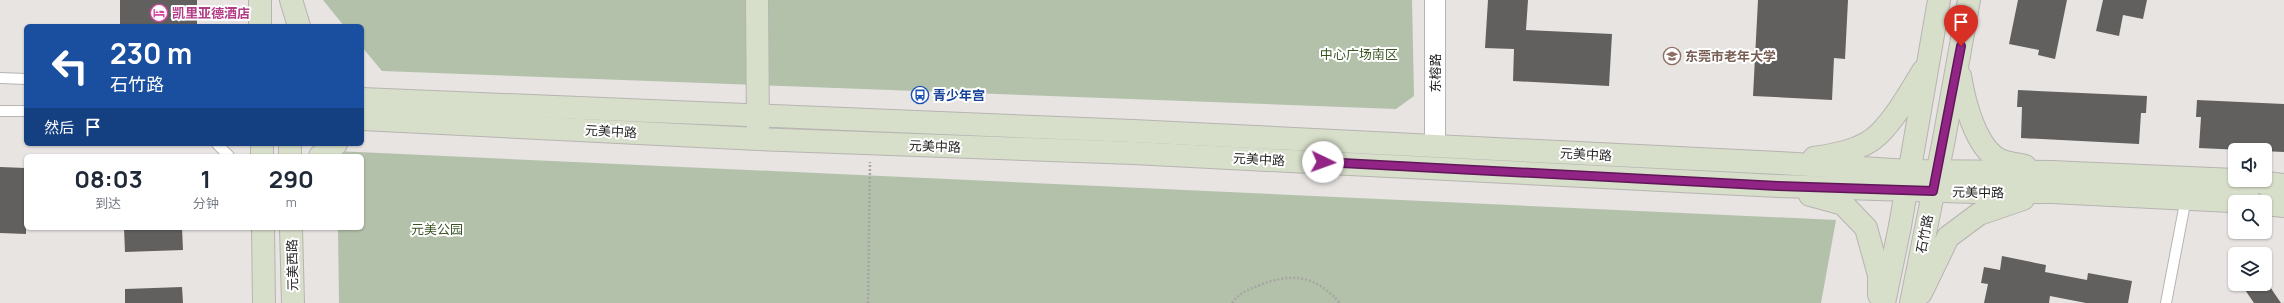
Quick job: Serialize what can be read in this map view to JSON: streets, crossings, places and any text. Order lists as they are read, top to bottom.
{
  "streets": {
    "street": [
      "东榕路",
      "元美中路",
      "石竹路",
      "元美西路"
    ]
  },
  "crossings": [
    ["东榕路", "元美中路"],
    ["元美中路", "石竹路"]
  ],
  "parks": ["中心广场南区", "元美公园"],
  "places": {
    "hotel": ["凯里亚德酒店"],
    "school or university": ["东莞市老年大学"],
    "bus stop": ["青少年宫"]
  },
  "page": {
    "turn": ["230 m", "石竹路"],
    "then": "然后",
    "eta": [
      "08:03",
      "到达",
      "1",
      "分钟",
      "290",
      "m"
    ]
  }
}
